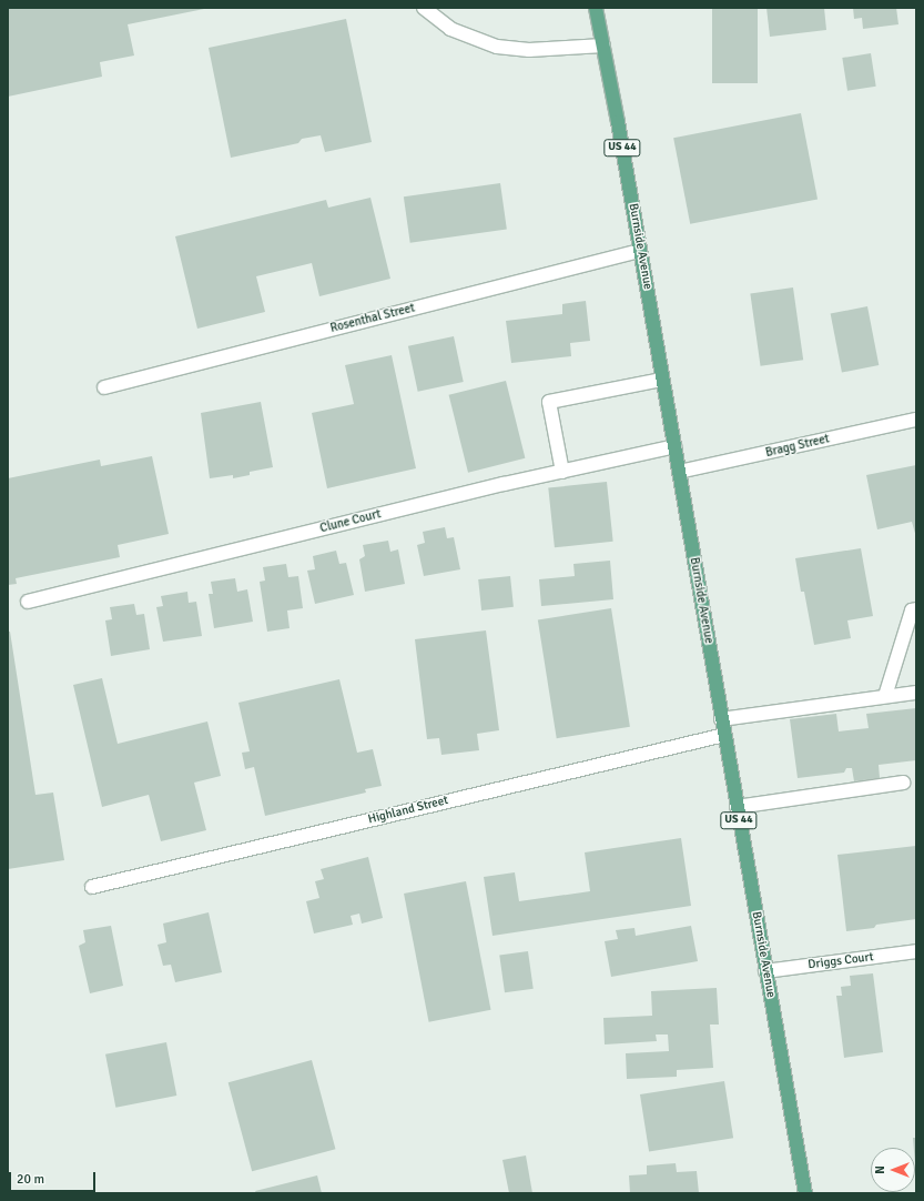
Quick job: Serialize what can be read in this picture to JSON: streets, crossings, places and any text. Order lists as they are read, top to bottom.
{
  "streets": {
    "main road": ["US 44", "Burnside Avenue"],
    "street": [
      "Rosenthal Street",
      "Bragg Street",
      "Clune Court",
      "Highland Street",
      "Driggs Court"
    ]
  },
  "crossings": [
    ["Burnside Avenue", "Rosenthal Street"],
    ["Burnside Avenue", "Bragg Street"],
    ["Burnside Avenue", "Clune Court"],
    ["Burnside Avenue", "Highland Street"],
    ["Burnside Avenue", "Driggs Court"]
  ],
  "scale_bar": "20 m",
  "north": "left"
}
